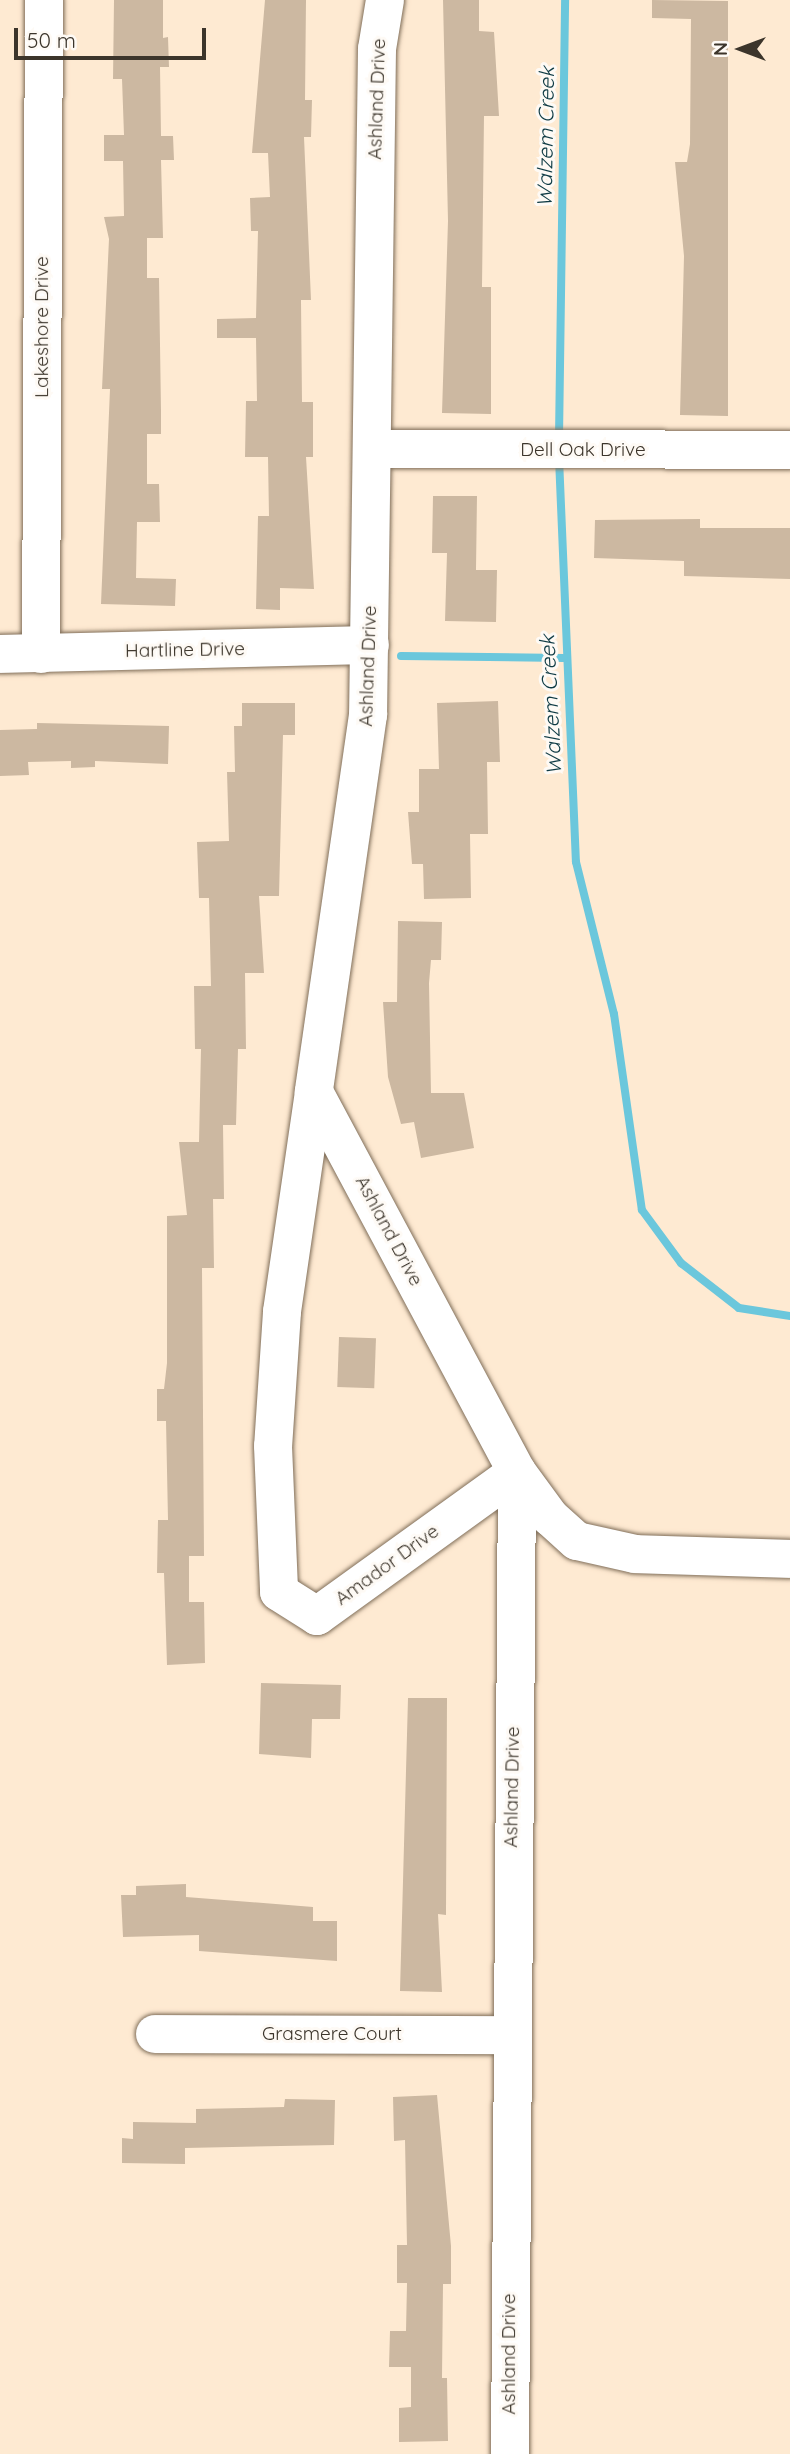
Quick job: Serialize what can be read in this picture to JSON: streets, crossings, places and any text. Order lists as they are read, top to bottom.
{
  "streets": {
    "street": [
      "Ashland Drive",
      "Lakeshore Drive",
      "Dell Oak Drive",
      "Hartline Drive",
      "Amador Drive",
      "Grasmere Court"
    ]
  },
  "crossings": [
    ["Ashland Drive", "Dell Oak Drive"],
    ["Ashland Drive", "Hartline Drive"],
    ["Ashland Drive", "Amador Drive"],
    ["Ashland Drive", "Grasmere Court"],
    ["Lakeshore Drive", "Hartline Drive"]
  ],
  "water": ["Walzem Creek"],
  "scale_bar": "50 m",
  "north": "left"
}
